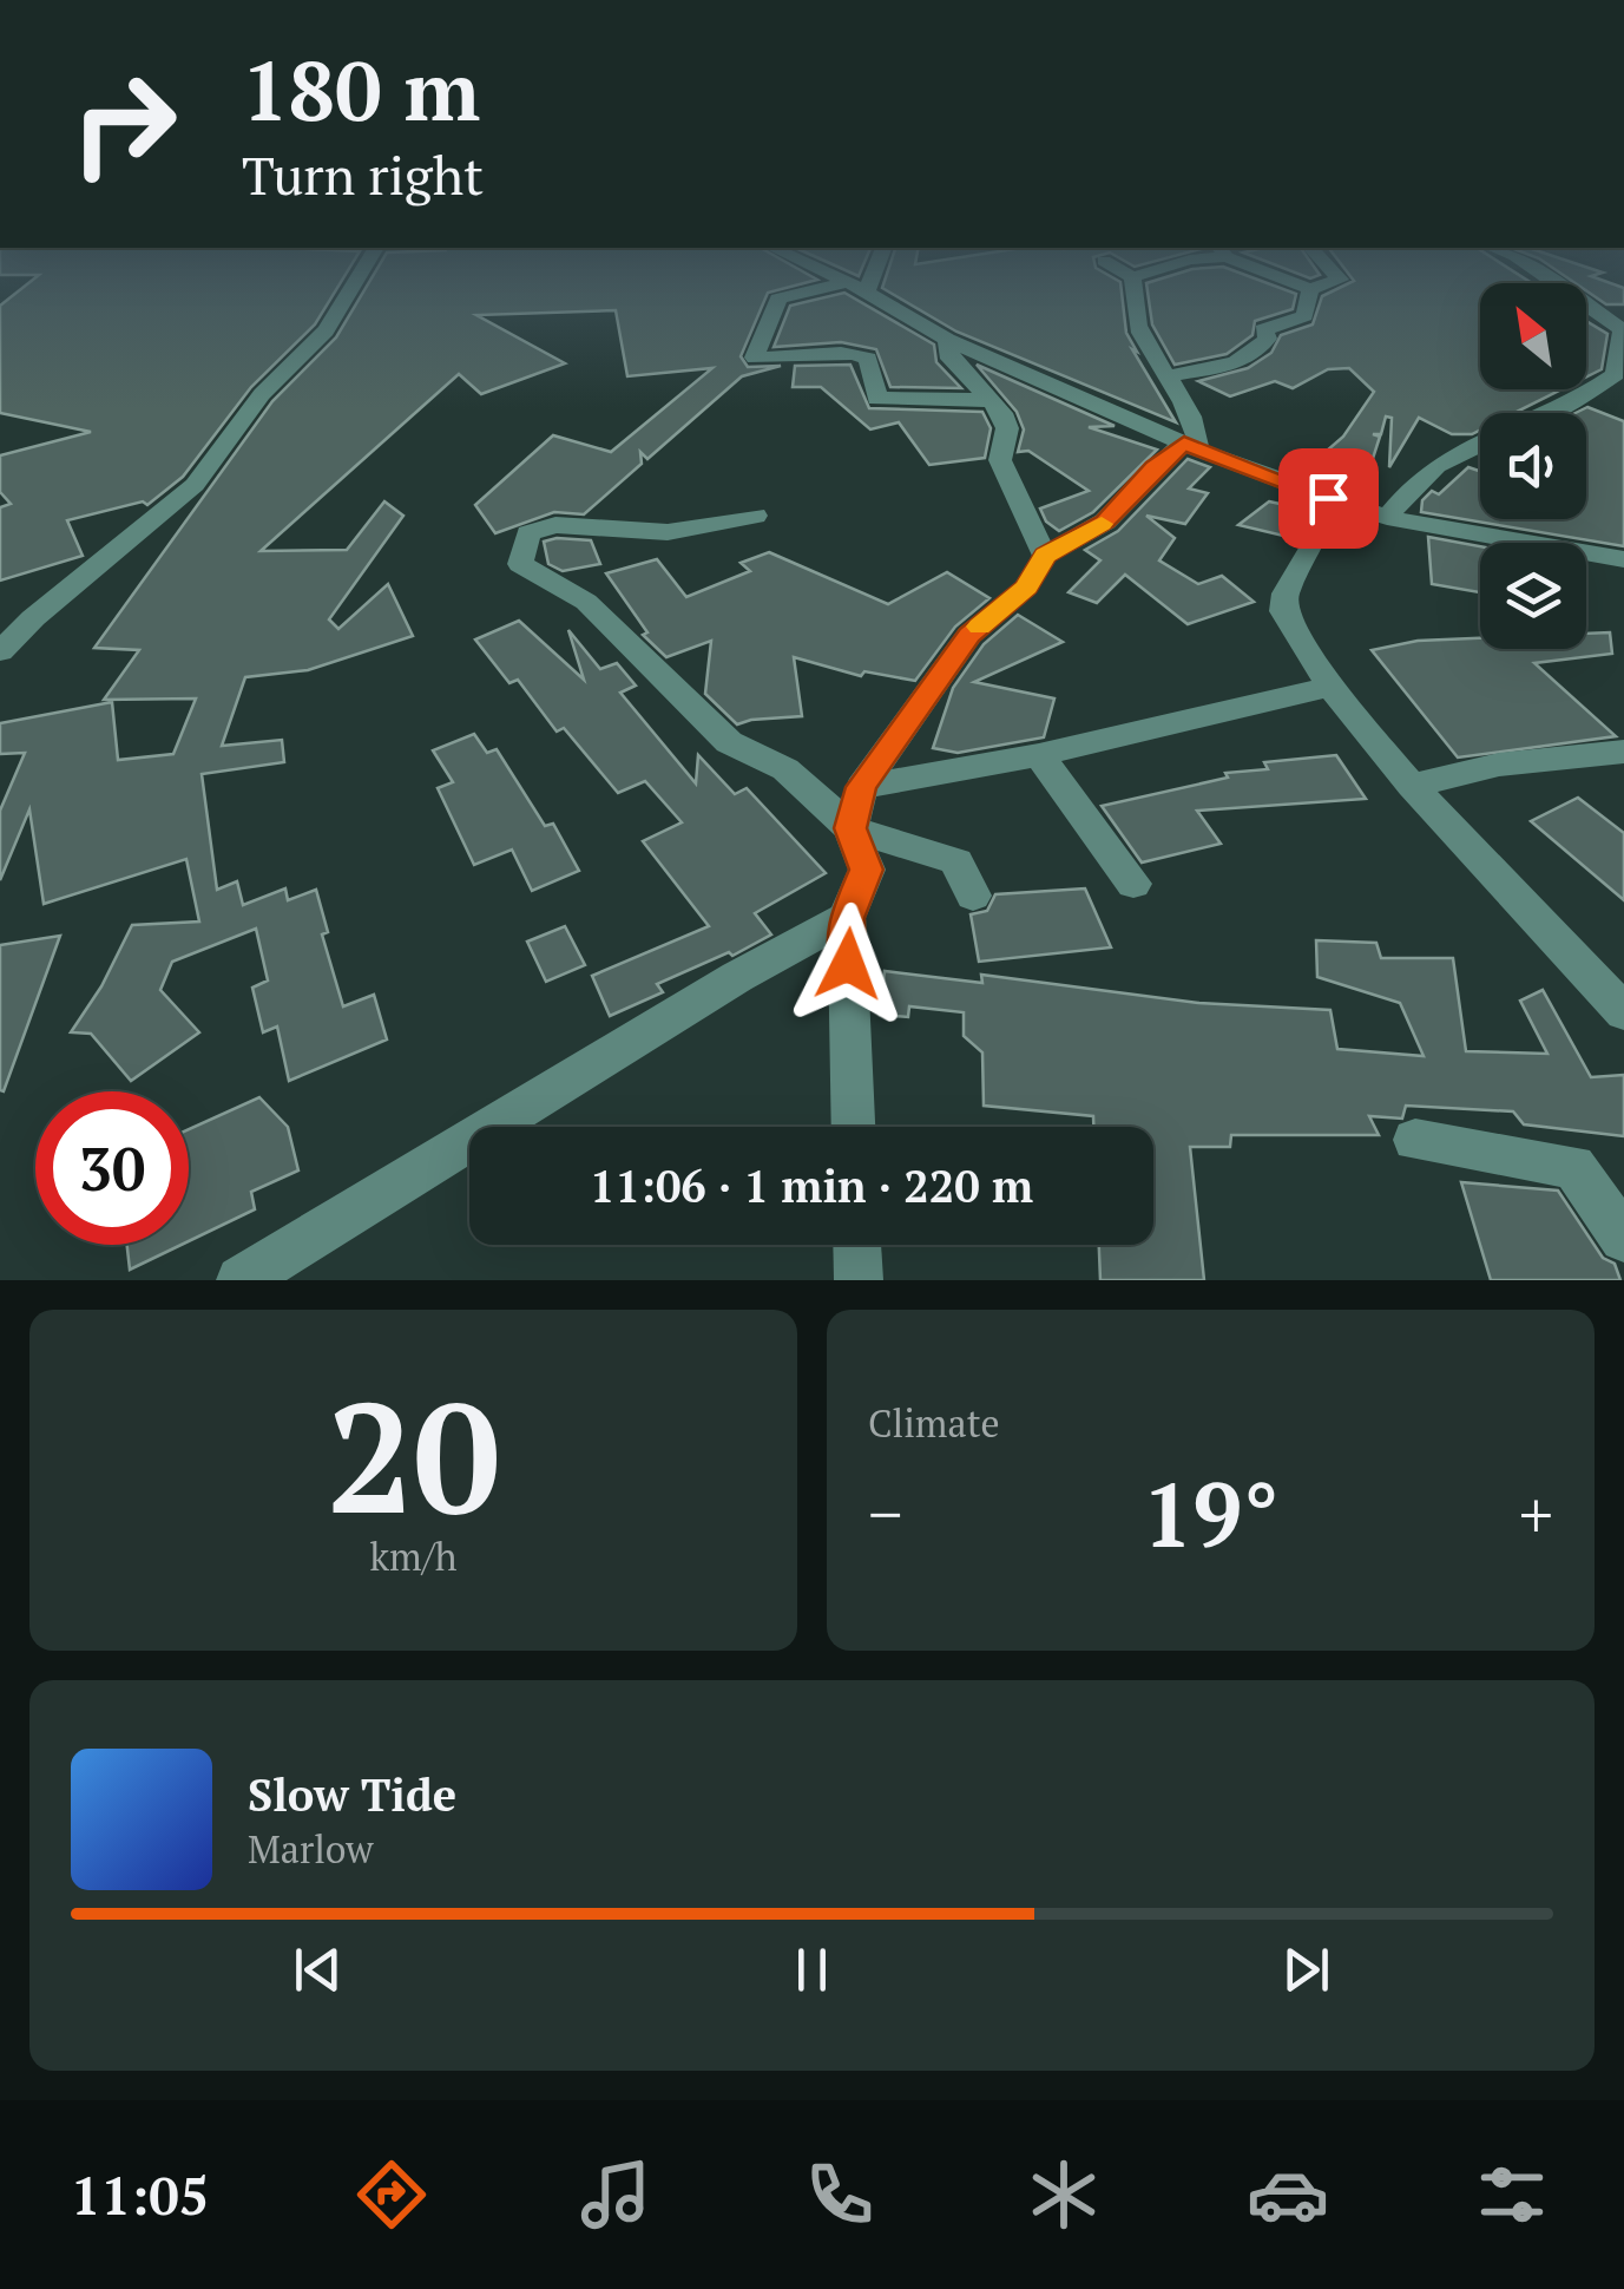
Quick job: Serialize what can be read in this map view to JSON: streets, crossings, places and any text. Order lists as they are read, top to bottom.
{
  "north": "top left",
  "page": {
    "turn": ["180 m", "Turn right"],
    "limit": "30",
    "trip": "11:06 · 1 min · 220 m",
    "tile": [
      ["20", "km/h"],
      "Climate"
    ],
    "heat": ["−", "19°", "+"],
    "song": ["Slow Tide", "Marlow"],
    "tabs": "11:05"
  }
}
